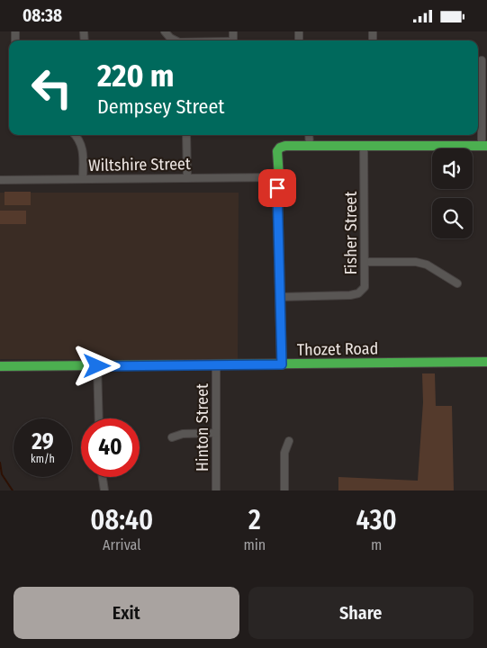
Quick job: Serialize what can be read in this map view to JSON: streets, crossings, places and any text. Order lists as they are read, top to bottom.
{
  "streets": {
    "street": [
      "Wiltshire Street",
      "Fisher Street",
      "Thozet Road",
      "Hinton Street"
    ]
  },
  "crossings": [
    ["Thozet Road", "Hinton Street"]
  ],
  "page": {
    "status": "08:38",
    "turn": ["220 m", "Dempsey Street"],
    "speed": "29 km/h",
    "limit": "40",
    "eta": [
      "08:40",
      "Arrival",
      "2",
      "min",
      "430",
      "m"
    ],
    "buttons": ["Exit", "Share"]
  }
}
